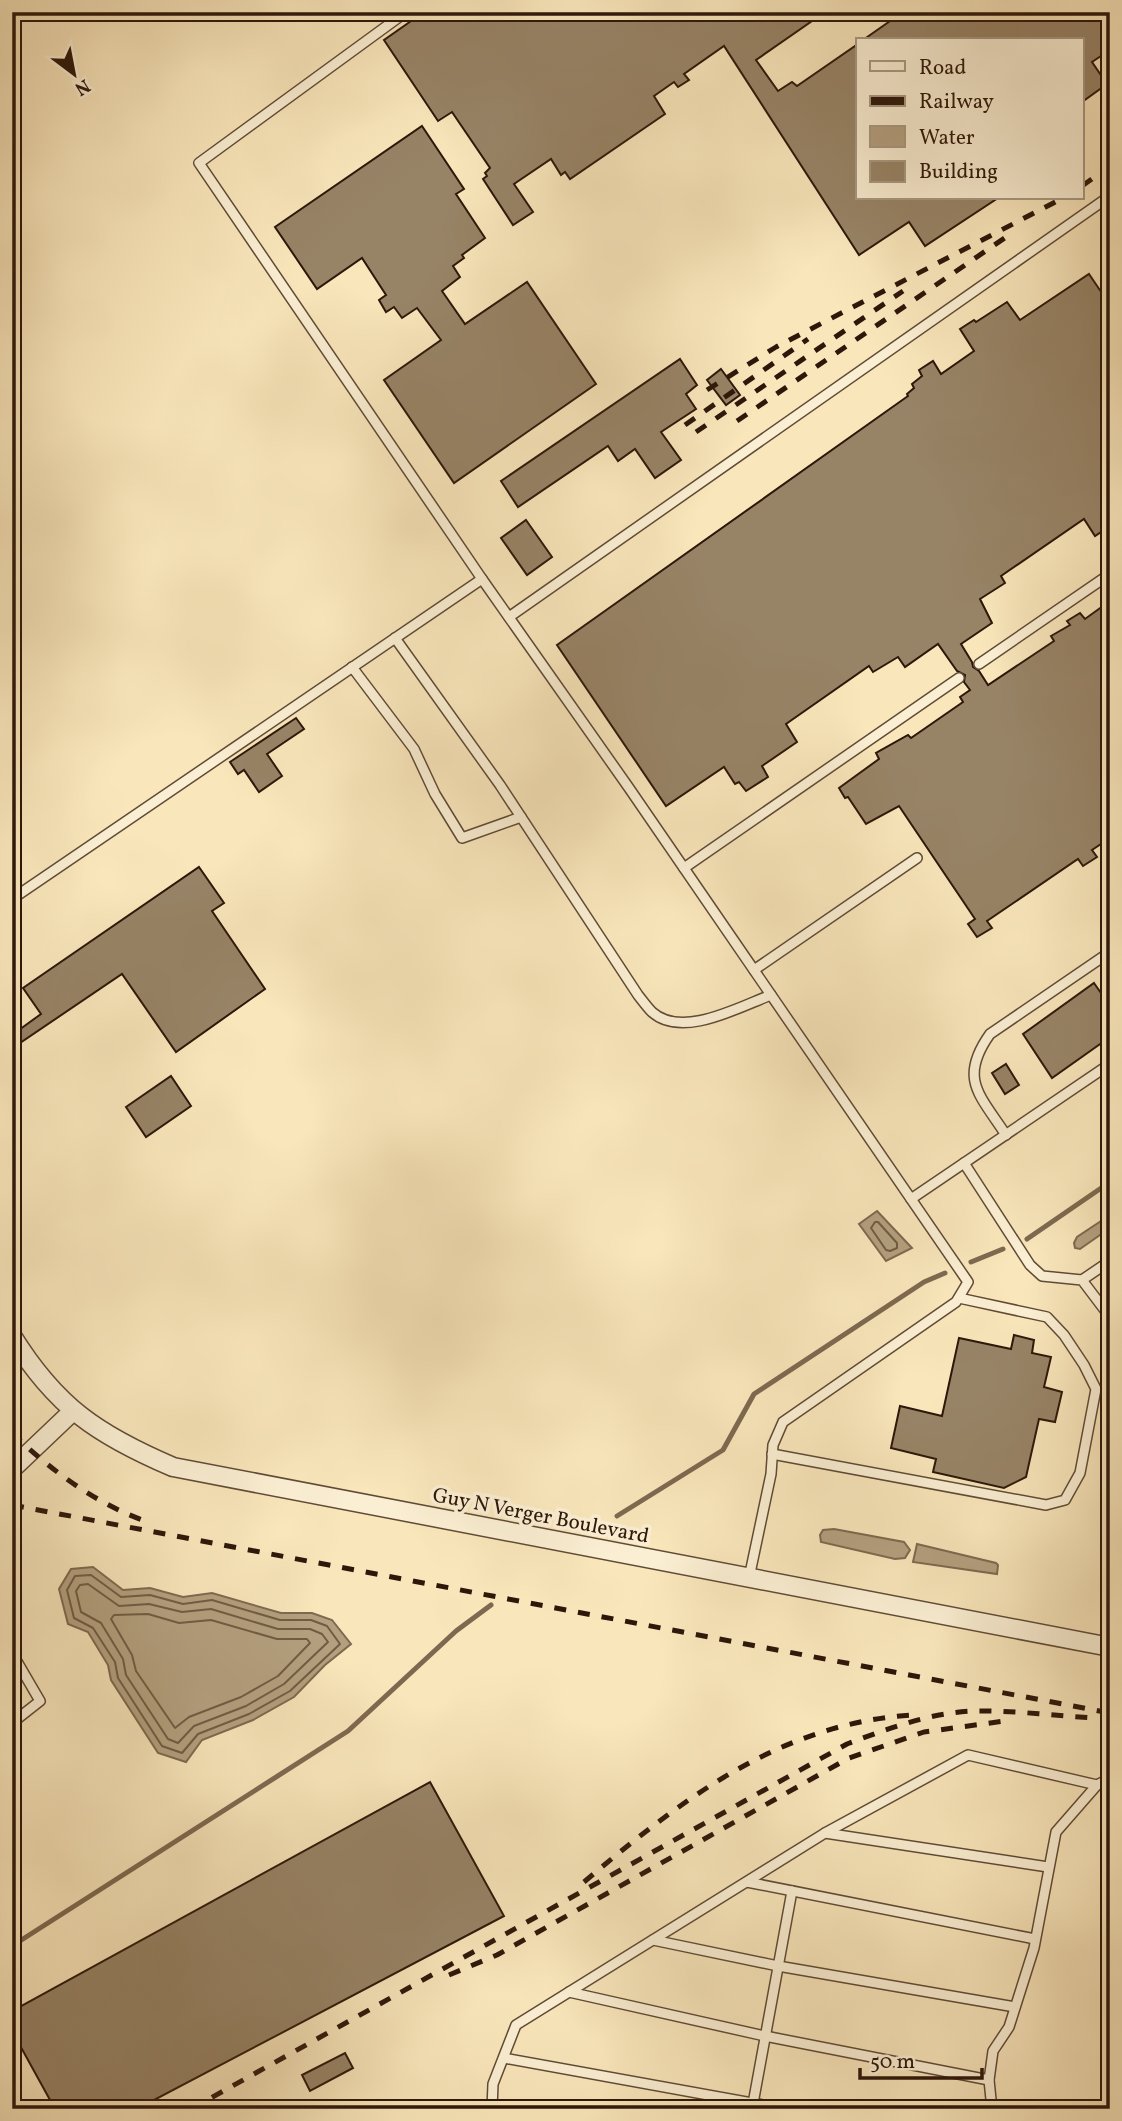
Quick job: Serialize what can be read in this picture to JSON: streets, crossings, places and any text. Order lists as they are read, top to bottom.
{
  "streets": {
    "street": ["Guy N Verger Boulevard"]
  },
  "legend": [
    "Road",
    "Railway",
    "Water",
    "Building"
  ],
  "scale_bar": "50 m",
  "north": "bottom right"
}
